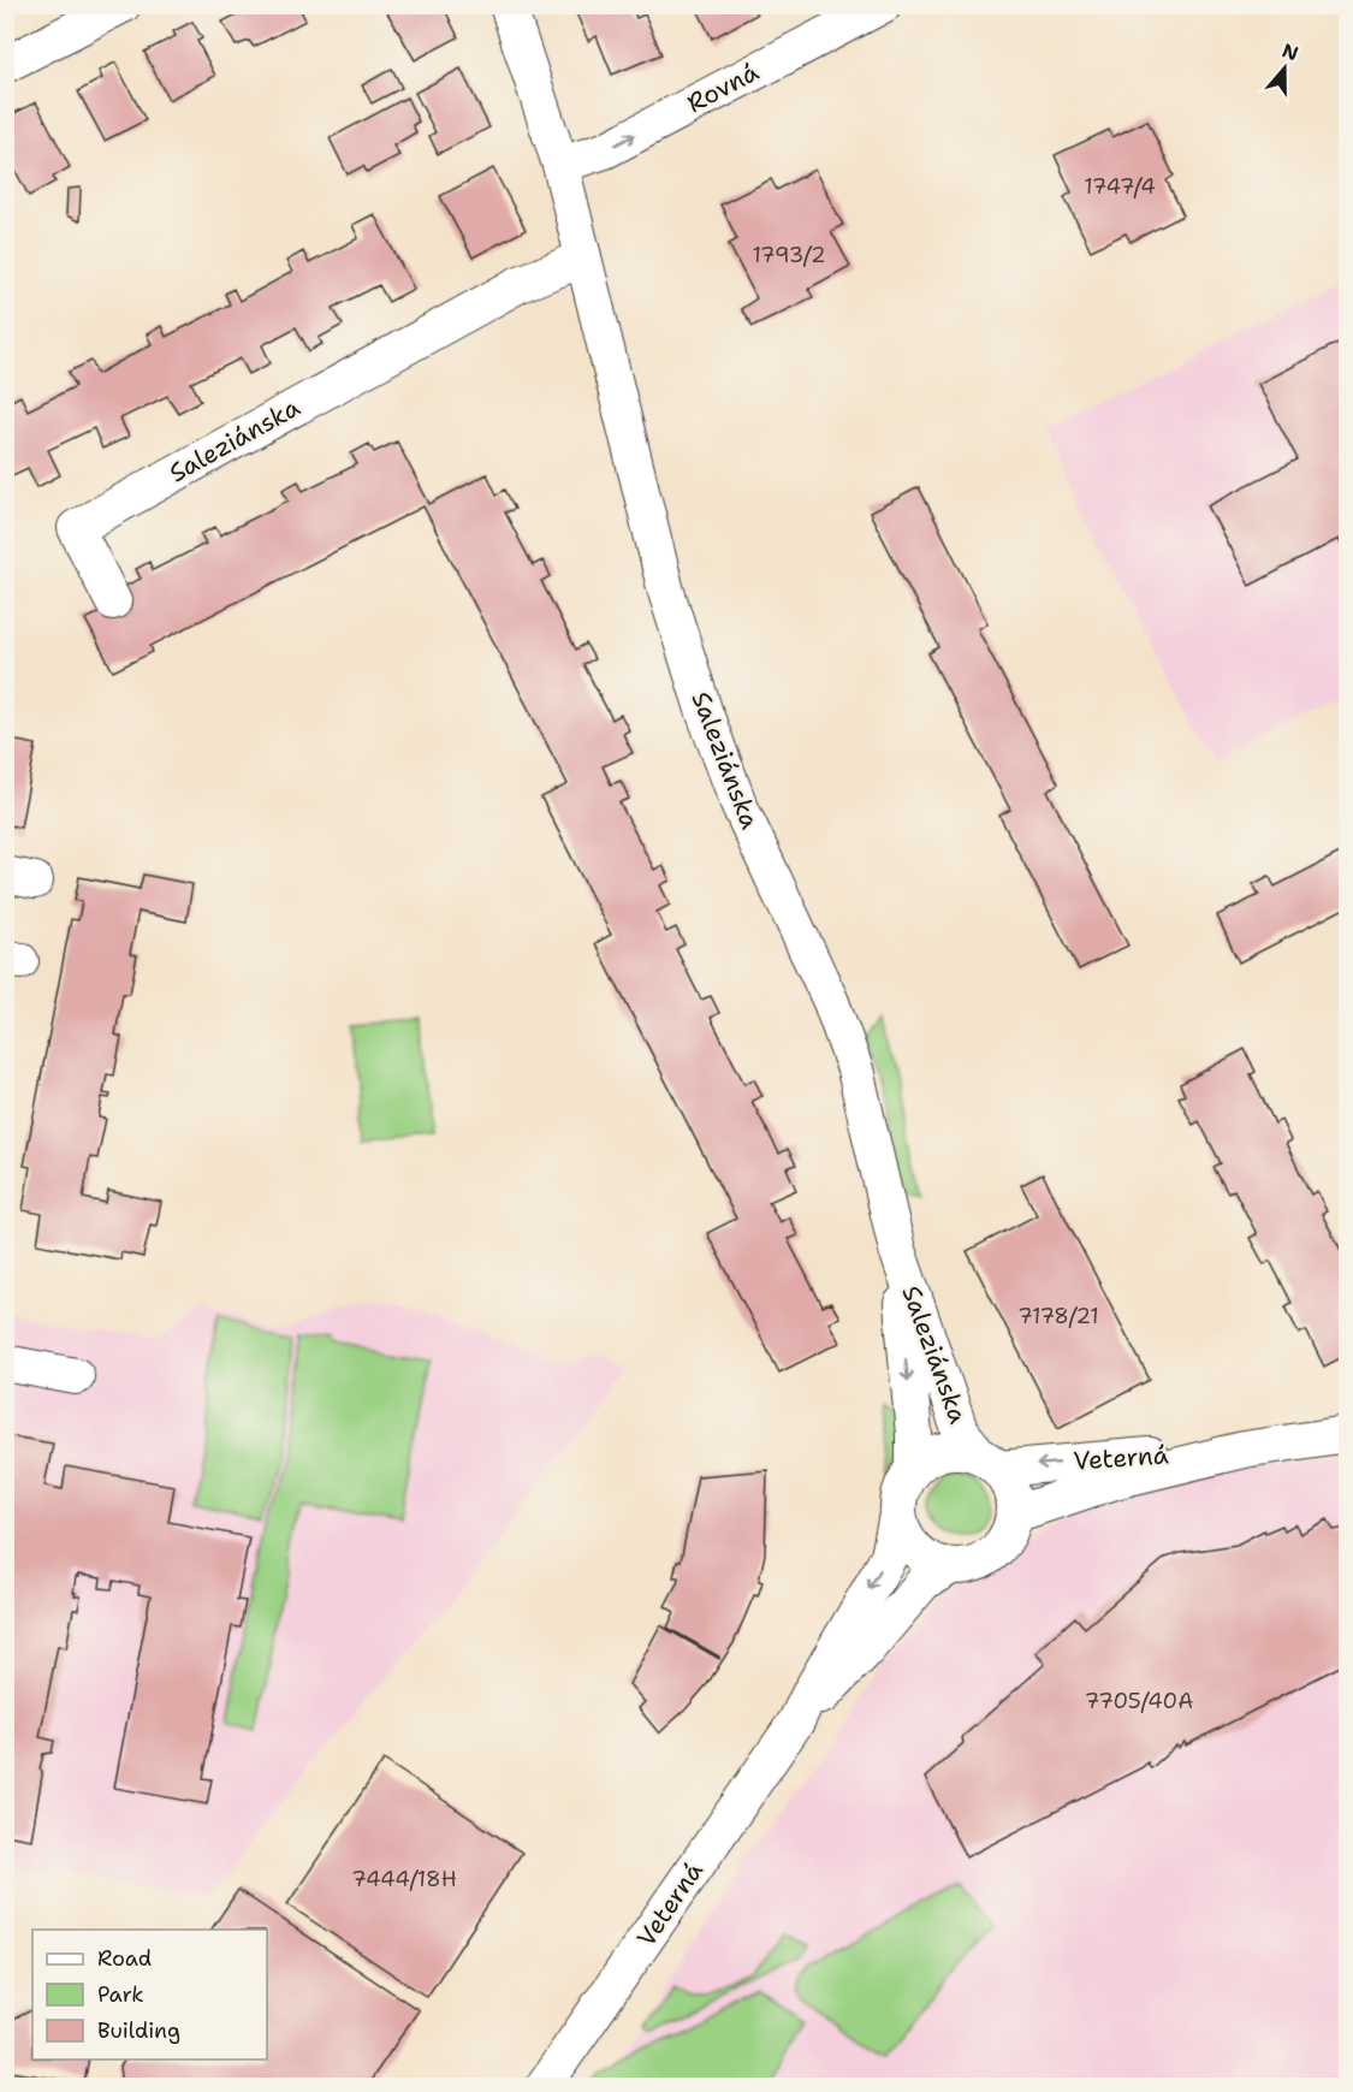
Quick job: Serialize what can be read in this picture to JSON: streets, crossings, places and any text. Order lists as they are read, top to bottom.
{
  "streets": {
    "street": ["Rovná", "Saleziánska", "Veterná"]
  },
  "crossings": [
    ["Rovná", "Saleziánska"],
    ["Saleziánska", "Veterná"]
  ],
  "one_way": ["Rovná"],
  "house_numbers": [
    "1747/4",
    "1793/2",
    "7178/21",
    "7705/40A",
    "7444/18H"
  ],
  "legend": ["Road", "Park", "Building"],
  "north": "top"
}
